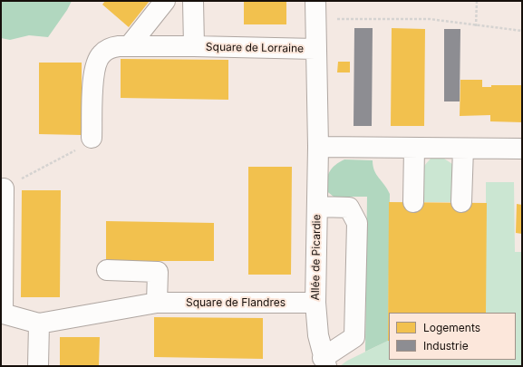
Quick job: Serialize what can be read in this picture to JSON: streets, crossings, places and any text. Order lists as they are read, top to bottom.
{
  "streets": {
    "street": ["Square de Lorraine", "Allée de Picardie", "Square de Flandres"]
  },
  "crossings": [
    ["Square de Lorraine", "Allée de Picardie"],
    ["Allée de Picardie", "Square de Flandres"]
  ],
  "legend": ["Logements", "Industrie"]
}
